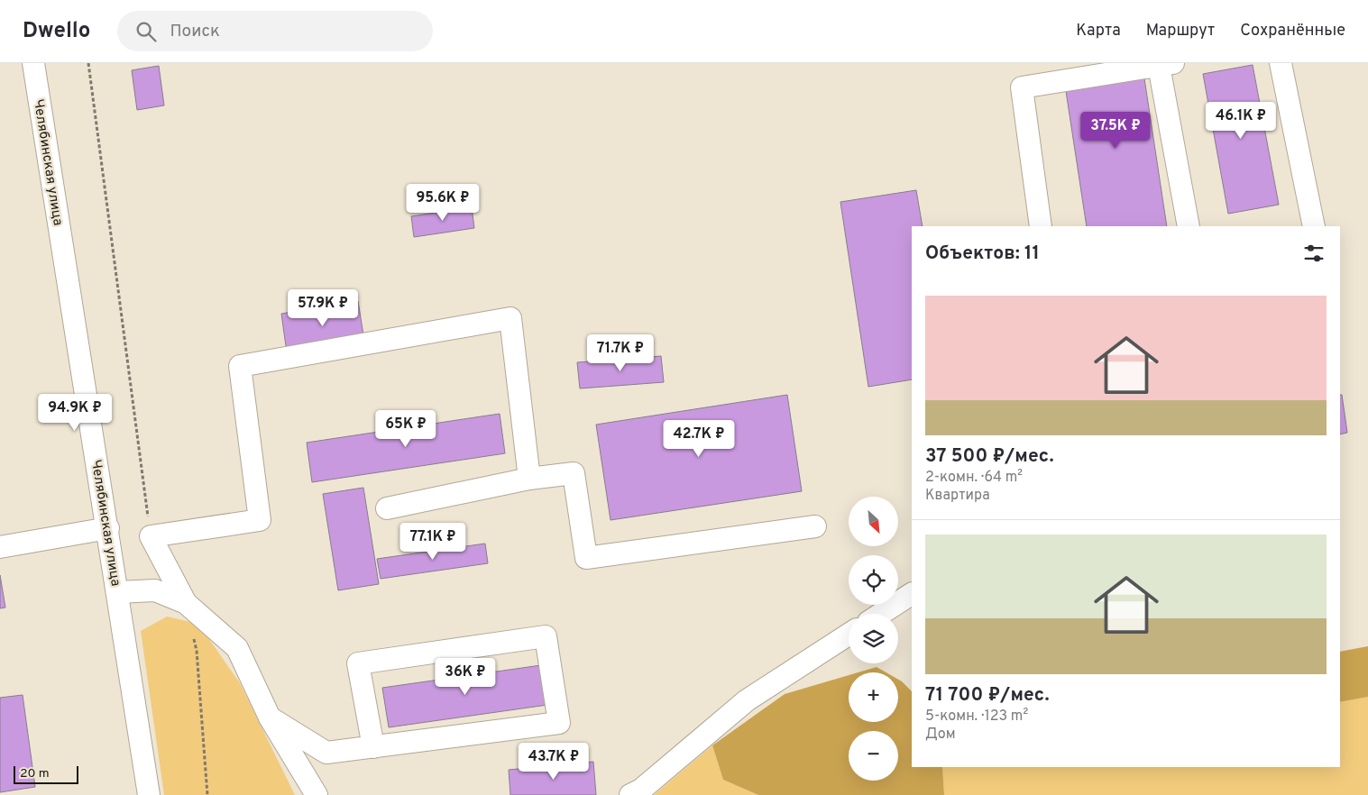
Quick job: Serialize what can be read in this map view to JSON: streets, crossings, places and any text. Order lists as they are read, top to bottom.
{
  "streets": {
    "street": ["Челябинская улица"]
  },
  "scale_bar": "20 m",
  "north": "bottom right",
  "page": {
    "header": "Dwello",
    "search": "Поиск",
    "nav": ["Карта", "Маршрут", "Сохранённые"],
    "price": [
      "46.1K ₽",
      "37.5K ₽",
      "95.6K ₽",
      "57.9K ₽",
      "71.7K ₽",
      "94.9K ₽",
      "65K ₽",
      "42.7K ₽",
      "77.1K ₽",
      "36K ₽",
      "43.7K ₽"
    ],
    "heading": "Объектов: 11",
    "list": [
      {
        "name": "37 500 ₽/мес.",
        "note": "2-комн. · 64 m² · Квартира"
      },
      {
        "name": "71 700 ₽/мес.",
        "note": "5-комн. · 123 m² · Дом"
      }
    ],
    "map_buttons": ["+", "−"],
    "scale": "20 m"
  }
}
